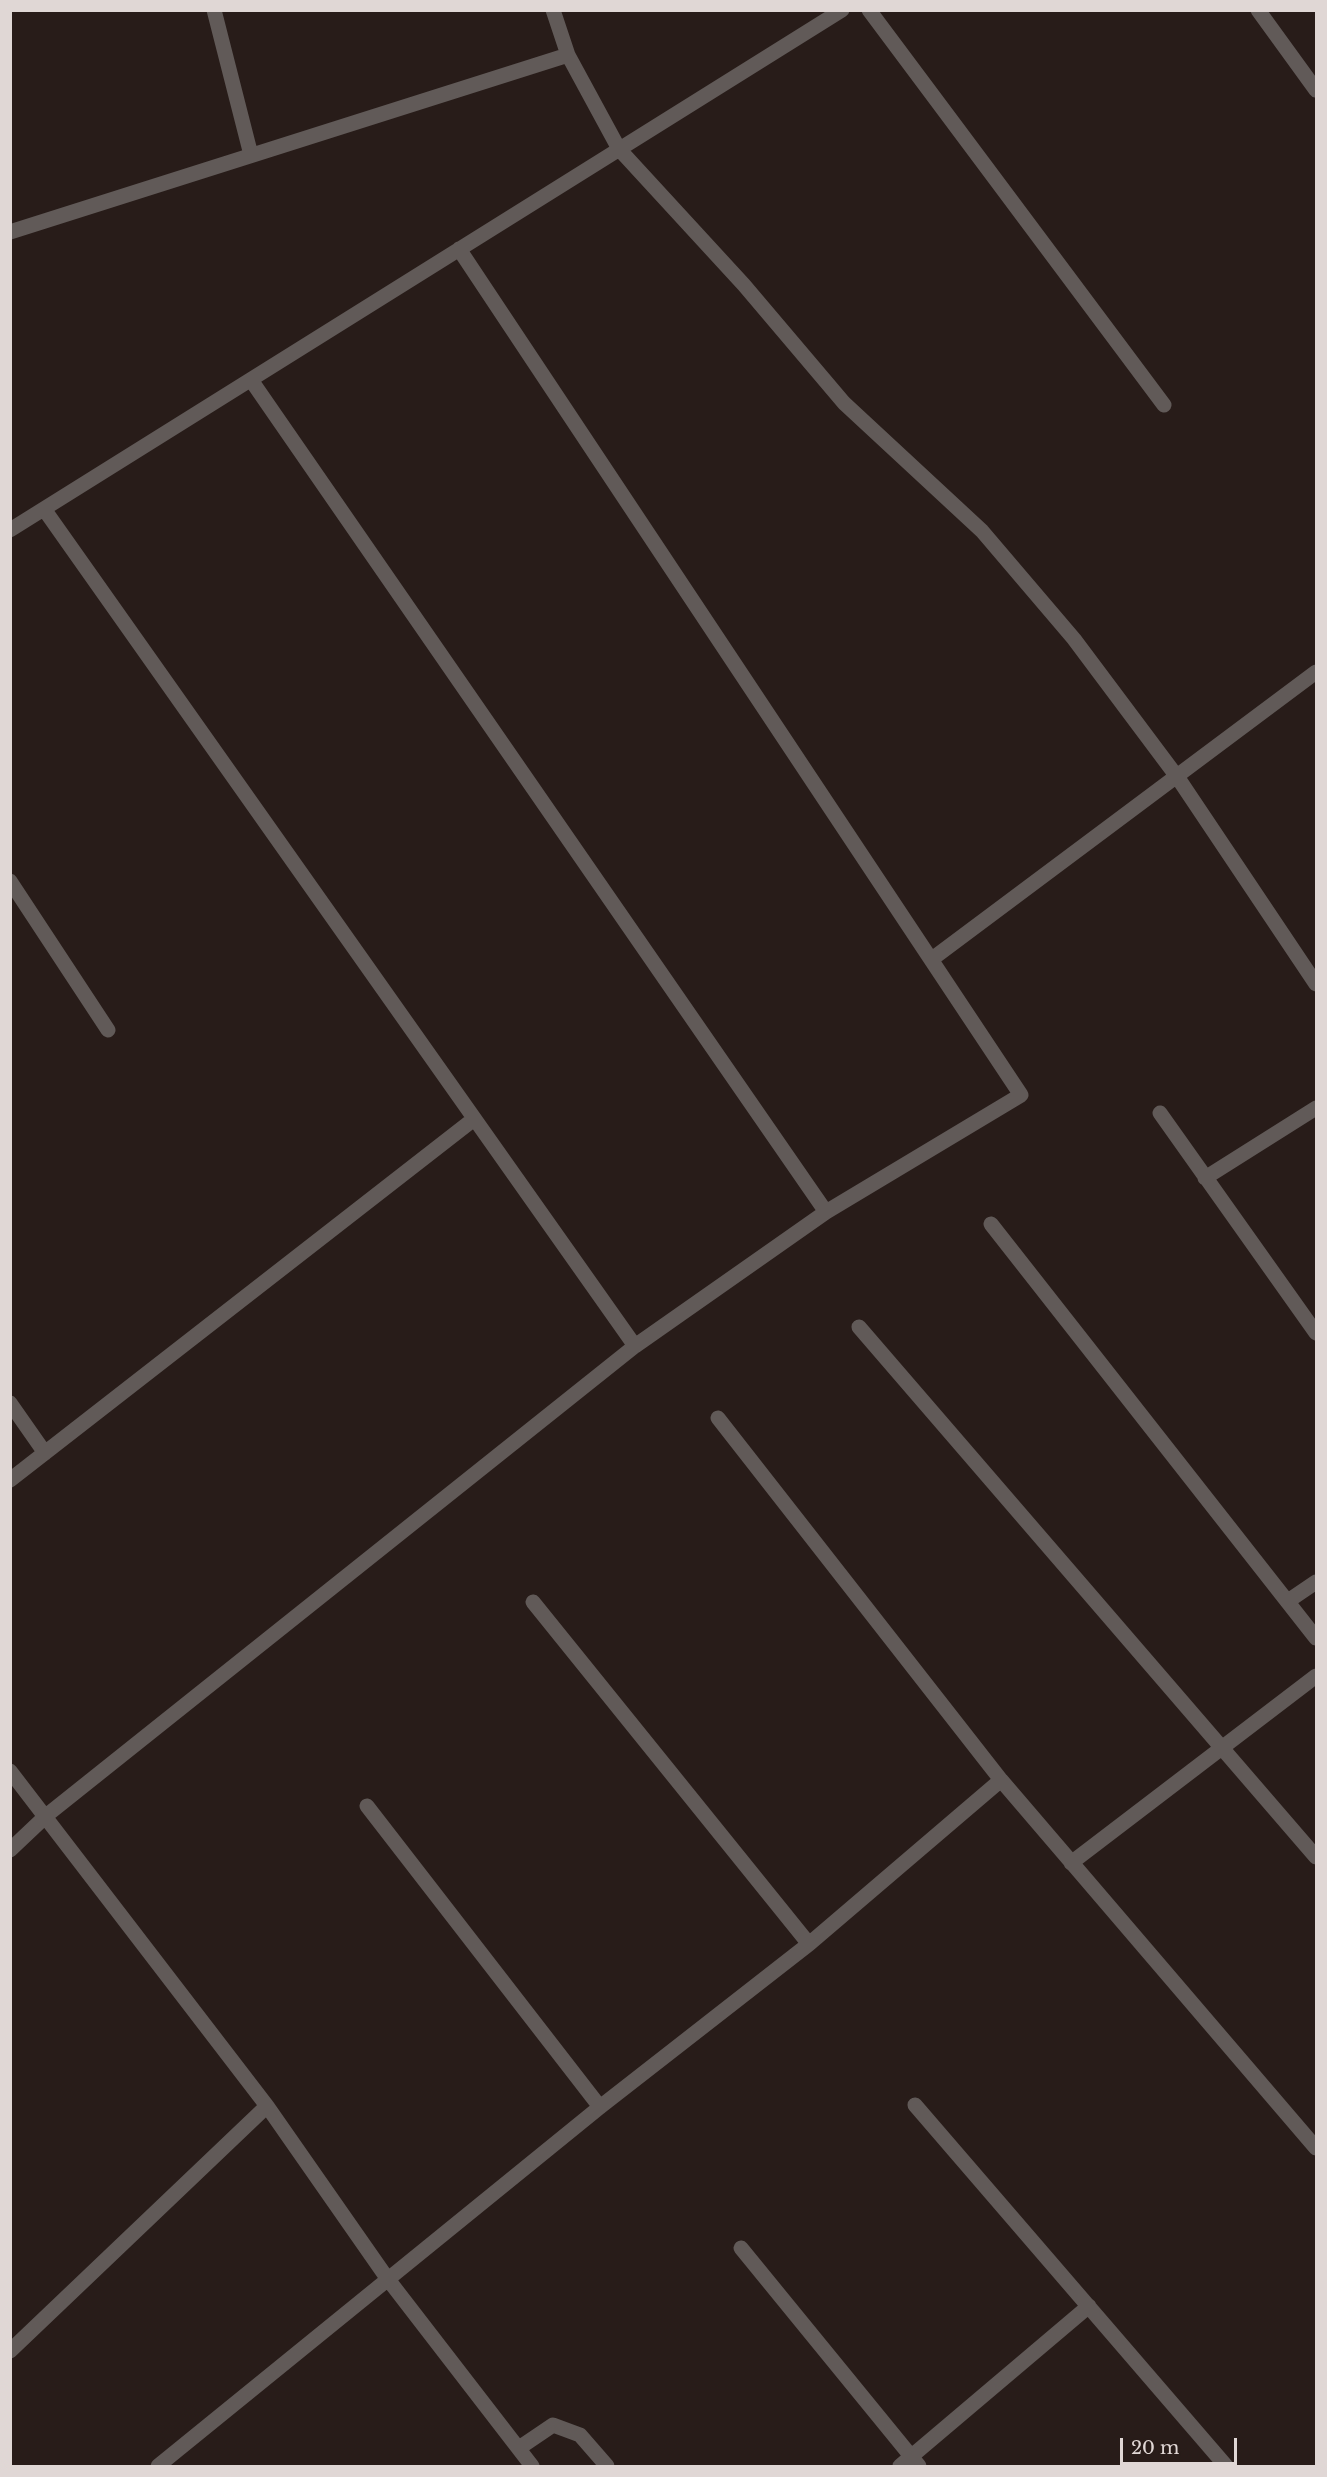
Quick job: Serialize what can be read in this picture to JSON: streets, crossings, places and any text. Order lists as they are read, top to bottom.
{
  "scale_bar": "20 m"
}
